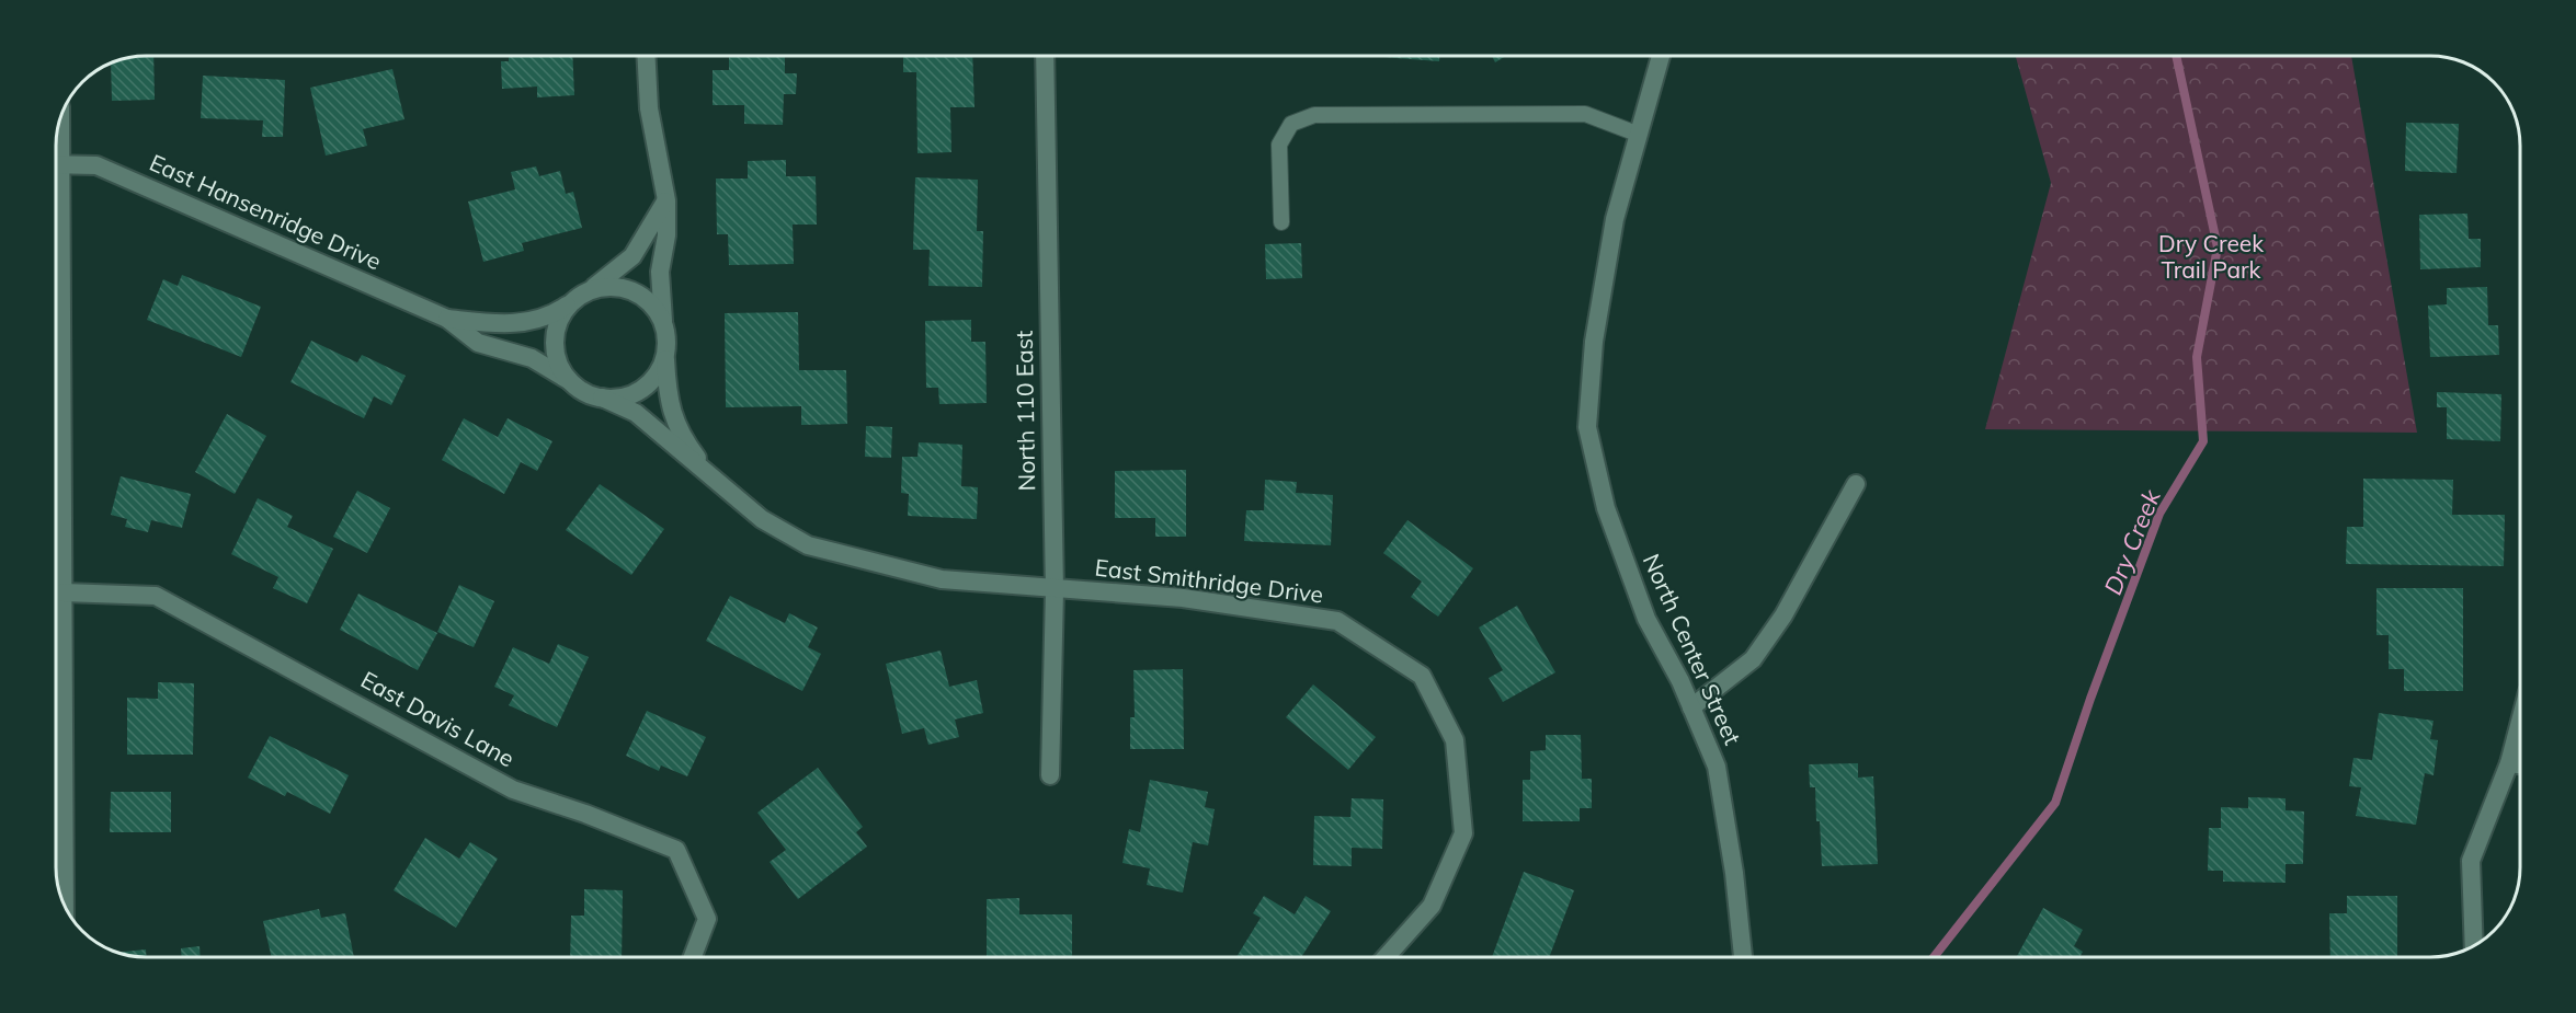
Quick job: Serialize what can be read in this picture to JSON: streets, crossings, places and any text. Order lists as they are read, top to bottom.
{
  "streets": {
    "street": [
      "East Hansenridge Drive",
      "North 110 East",
      "East Smithridge Drive",
      "North Center Street",
      "East Davis Lane"
    ]
  },
  "crossings": [
    ["North 110 East", "East Smithridge Drive"]
  ],
  "water": ["Dry Creek"],
  "parks": ["Dry Creek Trail Park"]
}
